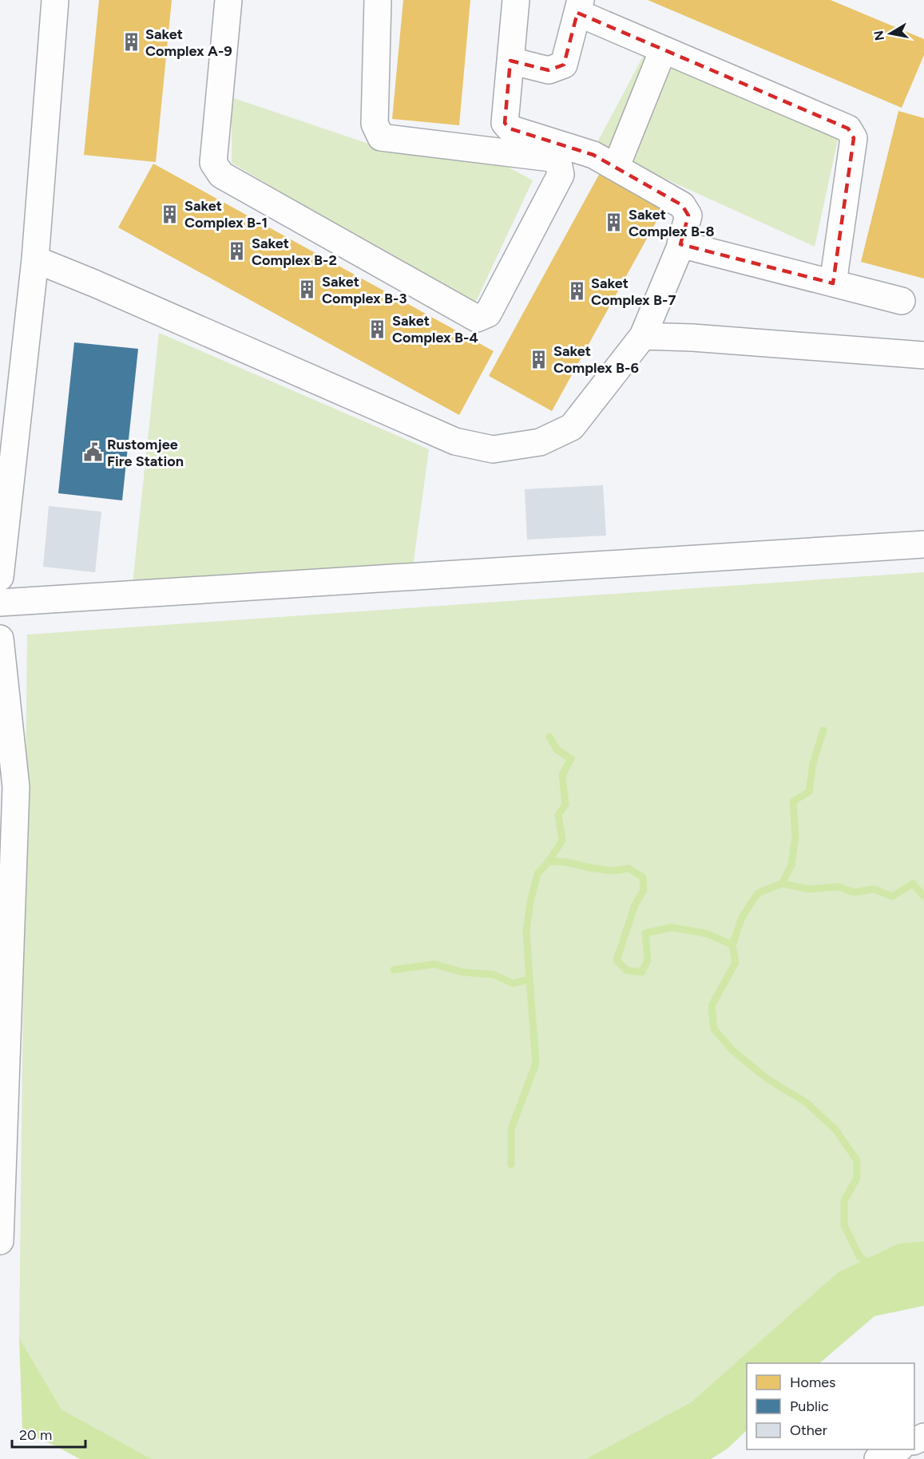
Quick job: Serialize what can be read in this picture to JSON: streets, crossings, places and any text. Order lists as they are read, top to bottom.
{
  "places": {
    "building": [
      "Saket Complex A-9",
      "Saket Complex B-1",
      "Saket Complex B-8",
      "Saket Complex B-2",
      "Saket Complex B-3",
      "Saket Complex B-7",
      "Saket Complex B-4",
      "Saket Complex B-6"
    ],
    "public building": ["Rustomjee Fire Station"]
  },
  "legend": ["Homes", "Public", "Other"],
  "scale_bar": "20 m",
  "north": "left"
}
